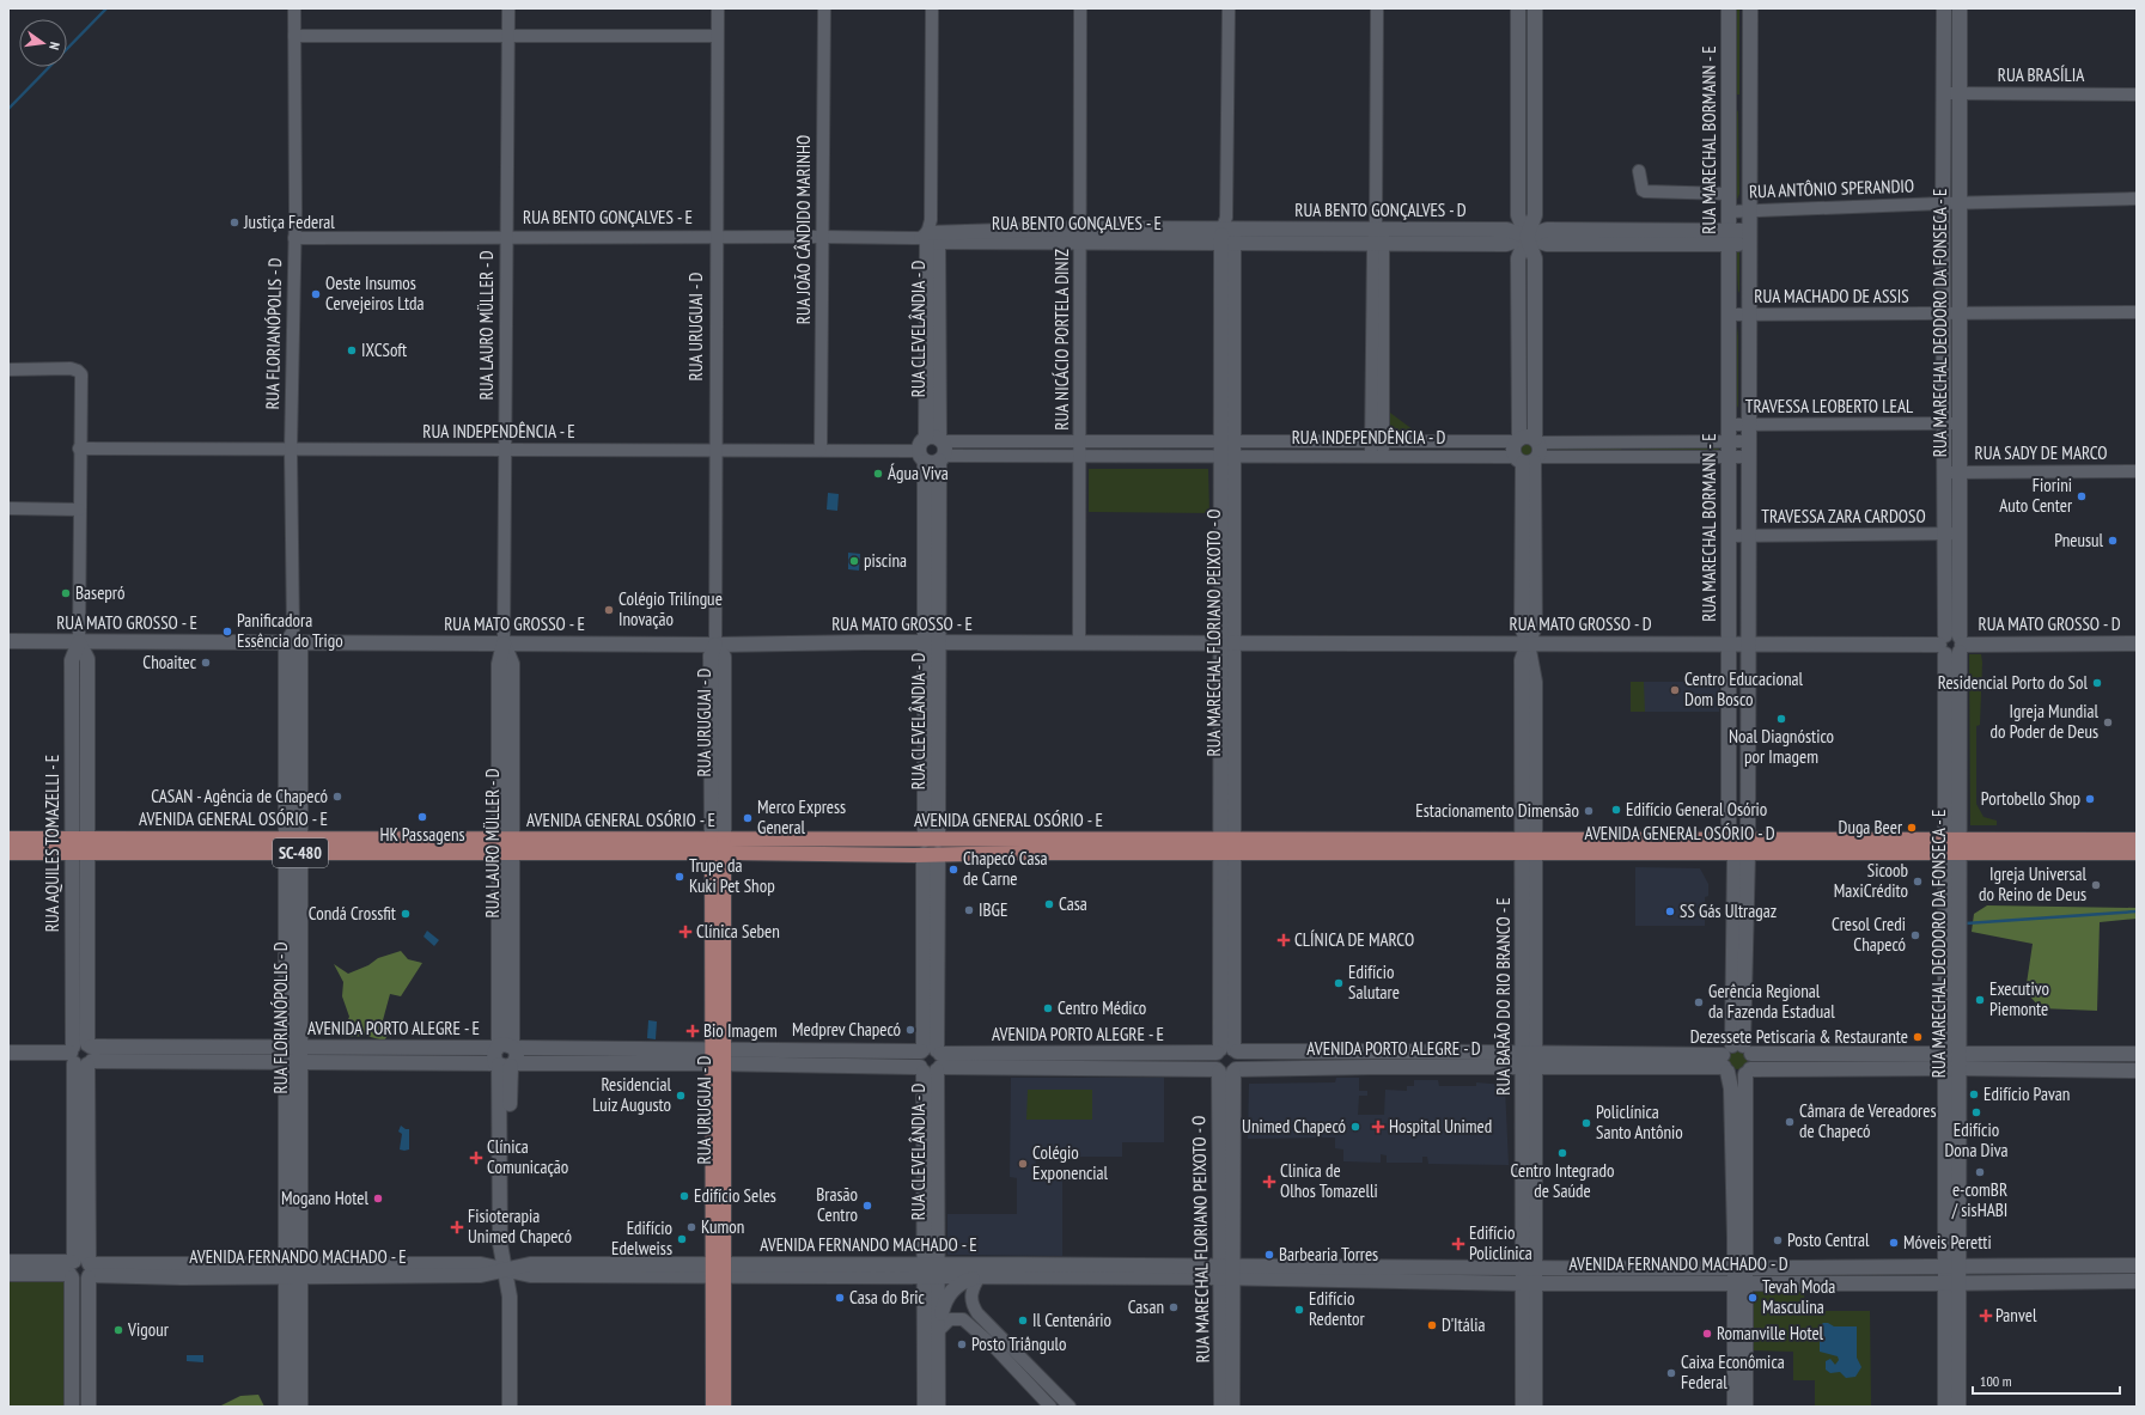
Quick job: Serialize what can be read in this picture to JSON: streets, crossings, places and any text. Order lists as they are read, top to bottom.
{
  "streets": {
    "main road": [
      "RUA URUGUAI - D",
      "AVENIDA GENERAL OSÓRIO - E",
      "AVENIDA GENERAL OSÓRIO - D",
      "SC-480"
    ],
    "street": [
      "RUA BRASÍLIA",
      "RUA MARECHAL BORMANN - E",
      "RUA ANTÔNIO SPERANDIO",
      "RUA BENTO GONÇALVES - D",
      "RUA BENTO GONÇALVES - E",
      "RUA JOÃO CÂNDIDO MARINHO",
      "RUA MACHADO DE ASSIS",
      "RUA MARECHAL DEODORO DA FONSECA - E",
      "RUA LAURO MÜLLER - D",
      "RUA CLEVELÂNDIA - D",
      "RUA FLORIANÓPOLIS - D",
      "RUA NICÁCIO PORTELA DINIZ",
      "TRAVESSA LEOBERTO LEAL",
      "RUA INDEPENDÊNCIA - E",
      "RUA INDEPENDÊNCIA - D",
      "RUA SADY DE MARCO",
      "TRAVESSA ZARA CARDOSO",
      "RUA MATO GROSSO - E",
      "RUA MATO GROSSO - D",
      "RUA MARECHAL FLORIANO PEIXOTO - O",
      "RUA AQUILES TOMAZELLI - E",
      "RUA BARÃO DO RIO BRANCO - E",
      "AVENIDA PORTO ALEGRE - E",
      "AVENIDA PORTO ALEGRE - D",
      "AVENIDA FERNANDO MACHADO - E",
      "AVENIDA FERNANDO MACHADO - D"
    ]
  },
  "crossings": [
    ["RUA BRASÍLIA", "RUA MARECHAL DEODORO DA FONSECA - E"],
    ["RUA MARECHAL BORMANN - E", "RUA ANTÔNIO SPERANDIO"],
    ["RUA MARECHAL BORMANN - E", "RUA BENTO GONÇALVES - D"],
    ["RUA MARECHAL BORMANN - E", "RUA MACHADO DE ASSIS"],
    ["RUA MARECHAL BORMANN - E", "TRAVESSA LEOBERTO LEAL"],
    ["RUA MARECHAL BORMANN - E", "RUA INDEPENDÊNCIA - D"],
    ["RUA MARECHAL BORMANN - E", "TRAVESSA ZARA CARDOSO"],
    ["RUA MARECHAL BORMANN - E", "RUA MATO GROSSO - D"],
    ["RUA MARECHAL BORMANN - E", "AVENIDA GENERAL OSÓRIO - D"],
    ["RUA MARECHAL BORMANN - E", "AVENIDA PORTO ALEGRE - D"],
    ["RUA MARECHAL BORMANN - E", "AVENIDA FERNANDO MACHADO - D"],
    ["RUA ANTÔNIO SPERANDIO", "RUA MARECHAL DEODORO DA FONSECA - E"],
    ["RUA BENTO GONÇALVES - D", "RUA BENTO GONÇALVES - E"],
    ["RUA BENTO GONÇALVES - D", "RUA MARECHAL FLORIANO PEIXOTO - O"],
    ["RUA BENTO GONÇALVES - E", "RUA JOÃO CÂNDIDO MARINHO"],
    ["RUA BENTO GONÇALVES - E", "RUA LAURO MÜLLER - D"],
    ["RUA BENTO GONÇALVES - E", "RUA URUGUAI - D"],
    ["RUA BENTO GONÇALVES - E", "RUA CLEVELÂNDIA - D"],
    ["RUA BENTO GONÇALVES - E", "RUA FLORIANÓPOLIS - D"],
    ["RUA BENTO GONÇALVES - E", "RUA NICÁCIO PORTELA DINIZ"],
    ["RUA BENTO GONÇALVES - E", "RUA MARECHAL FLORIANO PEIXOTO - O"],
    ["RUA JOÃO CÂNDIDO MARINHO", "RUA INDEPENDÊNCIA - E"],
    ["RUA MACHADO DE ASSIS", "RUA MARECHAL DEODORO DA FONSECA - E"],
    ["RUA MARECHAL DEODORO DA FONSECA - E", "TRAVESSA LEOBERTO LEAL"],
    ["RUA MARECHAL DEODORO DA FONSECA - E", "RUA SADY DE MARCO"],
    ["RUA MARECHAL DEODORO DA FONSECA - E", "TRAVESSA ZARA CARDOSO"],
    ["RUA MARECHAL DEODORO DA FONSECA - E", "RUA MATO GROSSO - D"],
    ["RUA MARECHAL DEODORO DA FONSECA - E", "AVENIDA GENERAL OSÓRIO - D"],
    ["RUA MARECHAL DEODORO DA FONSECA - E", "AVENIDA PORTO ALEGRE - D"],
    ["RUA MARECHAL DEODORO DA FONSECA - E", "AVENIDA FERNANDO MACHADO - D"],
    ["RUA LAURO MÜLLER - D", "RUA INDEPENDÊNCIA - E"],
    ["RUA LAURO MÜLLER - D", "RUA MATO GROSSO - E"],
    ["RUA LAURO MÜLLER - D", "AVENIDA GENERAL OSÓRIO - E"],
    ["RUA LAURO MÜLLER - D", "AVENIDA PORTO ALEGRE - E"],
    ["RUA URUGUAI - D", "RUA INDEPENDÊNCIA - E"],
    ["RUA URUGUAI - D", "RUA MATO GROSSO - E"],
    ["RUA URUGUAI - D", "AVENIDA GENERAL OSÓRIO - E"],
    ["RUA URUGUAI - D", "AVENIDA PORTO ALEGRE - E"],
    ["RUA URUGUAI - D", "AVENIDA FERNANDO MACHADO - E"],
    ["RUA CLEVELÂNDIA - D", "RUA INDEPENDÊNCIA - E"],
    ["RUA CLEVELÂNDIA - D", "RUA MATO GROSSO - E"],
    ["RUA CLEVELÂNDIA - D", "AVENIDA GENERAL OSÓRIO - E"],
    ["RUA CLEVELÂNDIA - D", "AVENIDA PORTO ALEGRE - E"],
    ["RUA CLEVELÂNDIA - D", "AVENIDA FERNANDO MACHADO - E"],
    ["RUA FLORIANÓPOLIS - D", "RUA INDEPENDÊNCIA - E"],
    ["RUA FLORIANÓPOLIS - D", "RUA MATO GROSSO - E"],
    ["RUA FLORIANÓPOLIS - D", "AVENIDA GENERAL OSÓRIO - E"],
    ["RUA FLORIANÓPOLIS - D", "AVENIDA PORTO ALEGRE - E"],
    ["RUA FLORIANÓPOLIS - D", "AVENIDA FERNANDO MACHADO - E"],
    ["RUA NICÁCIO PORTELA DINIZ", "RUA INDEPENDÊNCIA - E"],
    ["RUA NICÁCIO PORTELA DINIZ", "RUA MATO GROSSO - E"],
    ["RUA INDEPENDÊNCIA - E", "RUA INDEPENDÊNCIA - D"],
    ["RUA INDEPENDÊNCIA - E", "RUA MARECHAL FLORIANO PEIXOTO - O"],
    ["RUA INDEPENDÊNCIA - E", "RUA AQUILES TOMAZELLI - E"],
    ["RUA INDEPENDÊNCIA - D", "RUA MARECHAL FLORIANO PEIXOTO - O"],
    ["RUA INDEPENDÊNCIA - D", "RUA BARÃO DO RIO BRANCO - E"],
    ["RUA MATO GROSSO - E", "RUA MATO GROSSO - D"],
    ["RUA MATO GROSSO - E", "RUA MARECHAL FLORIANO PEIXOTO - O"],
    ["RUA MATO GROSSO - E", "RUA AQUILES TOMAZELLI - E"],
    ["RUA MATO GROSSO - D", "RUA MARECHAL FLORIANO PEIXOTO - O"],
    ["RUA MATO GROSSO - D", "RUA BARÃO DO RIO BRANCO - E"],
    ["RUA MARECHAL FLORIANO PEIXOTO - O", "AVENIDA GENERAL OSÓRIO - E"],
    ["RUA MARECHAL FLORIANO PEIXOTO - O", "AVENIDA GENERAL OSÓRIO - D"],
    ["RUA MARECHAL FLORIANO PEIXOTO - O", "AVENIDA PORTO ALEGRE - E"],
    ["RUA MARECHAL FLORIANO PEIXOTO - O", "AVENIDA PORTO ALEGRE - D"],
    ["RUA MARECHAL FLORIANO PEIXOTO - O", "AVENIDA FERNANDO MACHADO - E"],
    ["RUA MARECHAL FLORIANO PEIXOTO - O", "AVENIDA FERNANDO MACHADO - D"],
    ["AVENIDA GENERAL OSÓRIO - E", "AVENIDA GENERAL OSÓRIO - D"],
    ["AVENIDA GENERAL OSÓRIO - E", "RUA AQUILES TOMAZELLI - E"],
    ["AVENIDA GENERAL OSÓRIO - D", "RUA BARÃO DO RIO BRANCO - E"],
    ["RUA AQUILES TOMAZELLI - E", "AVENIDA PORTO ALEGRE - E"],
    ["RUA AQUILES TOMAZELLI - E", "AVENIDA FERNANDO MACHADO - E"],
    ["RUA BARÃO DO RIO BRANCO - E", "AVENIDA PORTO ALEGRE - D"],
    ["RUA BARÃO DO RIO BRANCO - E", "AVENIDA FERNANDO MACHADO - D"],
    ["AVENIDA PORTO ALEGRE - E", "AVENIDA PORTO ALEGRE - D"],
    ["AVENIDA FERNANDO MACHADO - E", "AVENIDA FERNANDO MACHADO - D"]
  ],
  "places": {
    "other": [
      "Justiça Federal",
      "Oeste Insumos Cervejeiros Ltda",
      "IXCSoft",
      "Água Viva",
      "Fiorini Auto Center",
      "Pneusul",
      "piscina",
      "Basepró",
      "Colégio Trilíngue Inovação",
      "Panificadora Essência do Trigo",
      "Choaitec",
      "Residencial Porto do Sol",
      "Centro Educacional Dom Bosco",
      "Noal Diagnóstico por Imagem",
      "Igreja Mundial do Poder de Deus",
      "CASAN - Agência de Chapecó",
      "Portobello Shop",
      "Edifício General Osório",
      "Estacionamento Dimensão",
      "HK Passagens",
      "Merco Express General",
      "Duga Beer",
      "Chapecó Casa de Carne",
      "Trupe da Kuki Pet Shop",
      "Sicoob MaxiCrédito",
      "Igreja Universal do Reino de Deus",
      "Casa",
      "IBGE",
      "SS Gás Ultragaz",
      "Condá Crossfit",
      "Cresol Credi Chapecó",
      "Edifício Salutare",
      "Executivo Piemonte",
      "Gerência Regional da Fazenda Estadual",
      "Centro Médico",
      "Medprev Chapecó",
      "Dezessete Petiscaria & Restaurante",
      "Edifício Pavan",
      "Residencial Luiz Augusto",
      "Edifício Dona Diva",
      "Câmara de Vereadores de Chapecó",
      "Policlínica Santo Antônio",
      "Unimed Chapecó",
      "Centro Integrado de Saúde",
      "Colégio Exponencial",
      "e-comBR / sisHABI",
      "Edifício Seles",
      "Mogano Hotel",
      "Brasão Centro",
      "Kumon",
      "Edifício Edelweiss",
      "Posto Central",
      "Móveis Peretti",
      "Barbearia Torres",
      "Casa do Bric",
      "Tevah Moda Masculina",
      "Casan",
      "Edifício Redentor",
      "Il Centenário",
      "D'Itália",
      "Vigour",
      "Romanville Hotel",
      "Posto Triângulo",
      "Caixa Econômica Federal"
    ],
    "health": [
      "Clínica Seben",
      "CLÍNICA DE MARCO",
      "Bio Imagem",
      "Hospital Unimed",
      "Clínica Comunicação",
      "Clinica de Olhos Tomazelli",
      "Fisioterapia Unimed Chapecó",
      "Edifício Policlínica",
      "Panvel"
    ]
  },
  "scale_bar": "100 m",
  "north": "right"
}
